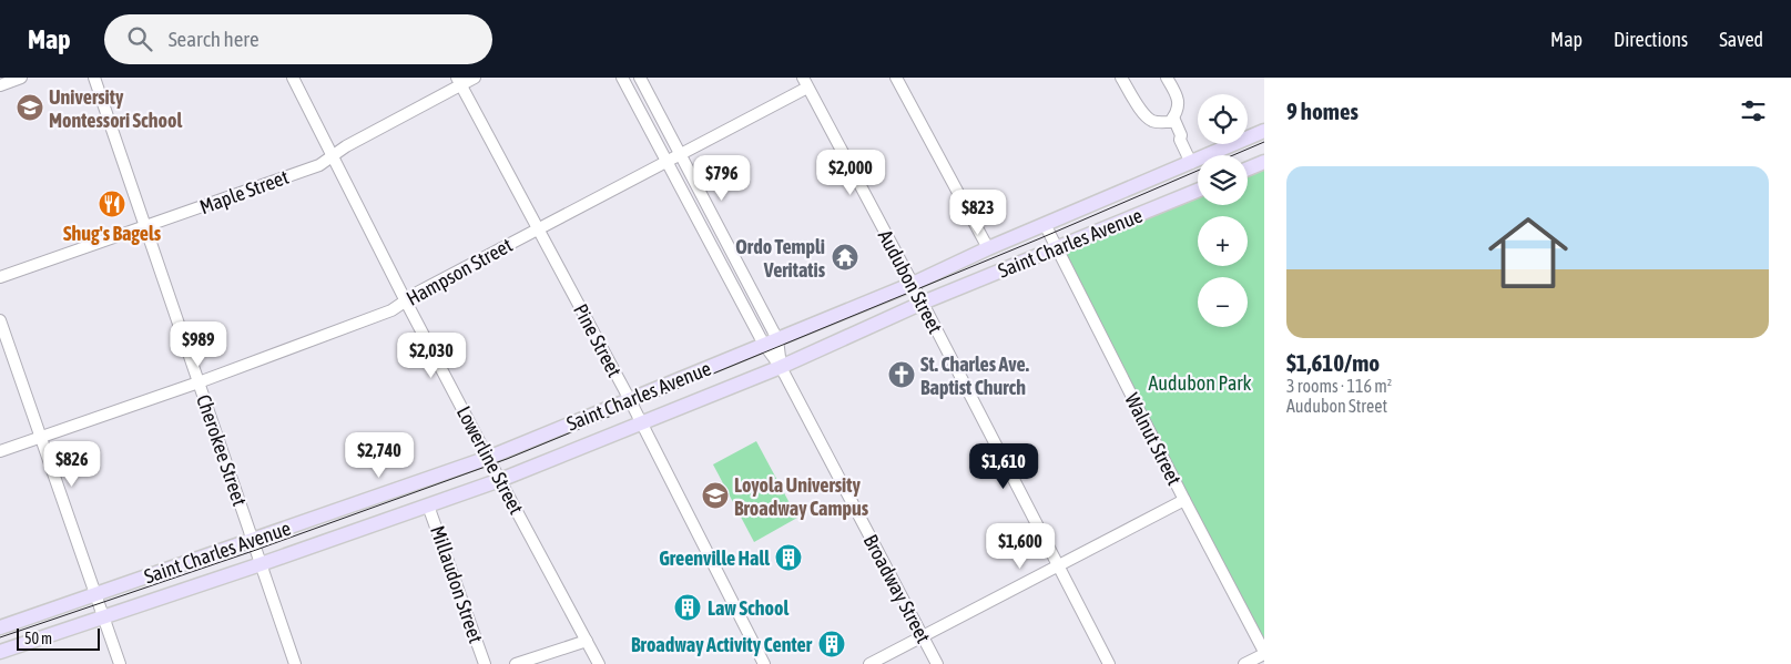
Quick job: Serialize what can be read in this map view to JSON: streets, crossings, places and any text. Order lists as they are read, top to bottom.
{
  "streets": {
    "main road": ["Saint Charles Avenue"],
    "street": [
      "Maple Street",
      "Hampson Street",
      "Audubon Street",
      "Pine Street",
      "Walnut Street",
      "Cherokee Street",
      "Lowerline Street",
      "Millaudon Street",
      "Broadway Street"
    ]
  },
  "crossings": [
    ["Maple Street", "Pine Street"],
    ["Maple Street", "Cherokee Street"],
    ["Maple Street", "Lowerline Street"],
    ["Saint Charles Avenue", "Audubon Street"],
    ["Saint Charles Avenue", "Pine Street"],
    ["Saint Charles Avenue", "Walnut Street"],
    ["Saint Charles Avenue", "Cherokee Street"],
    ["Saint Charles Avenue", "Lowerline Street"],
    ["Saint Charles Avenue", "Millaudon Street"],
    ["Saint Charles Avenue", "Broadway Street"],
    ["Hampson Street", "Audubon Street"],
    ["Hampson Street", "Pine Street"],
    ["Hampson Street", "Cherokee Street"],
    ["Hampson Street", "Lowerline Street"],
    ["Hampson Street", "Broadway Street"]
  ],
  "parks": ["Audubon Park"],
  "places": {
    "school or university": ["University Montessori School", "Loyola University Broadway Campus"],
    "restaurant": ["Shug's Bagels"],
    "temple": ["Ordo Templi Veritatis"],
    "church": ["St. Charles Ave. Baptist Church"],
    "building": ["Greenville Hall", "Law School", "Broadway Activity Center"]
  },
  "scale_bar": "50 m",
  "page": {
    "header": "Map",
    "search": "Search here",
    "nav": ["Map", "Directions", "Saved"],
    "heading": "9 homes",
    "map_buttons": ["+", "−"],
    "list": [
      {
        "name": "$1,610/mo",
        "note": "3 rooms · 116 m² · Audubon Street"
      }
    ],
    "price": [
      "$2,000",
      "$796",
      "$823",
      "$989",
      "$2,030",
      "$2,740",
      "$826",
      "$1,610",
      "$1,600"
    ],
    "scale": "50 m"
  }
}
